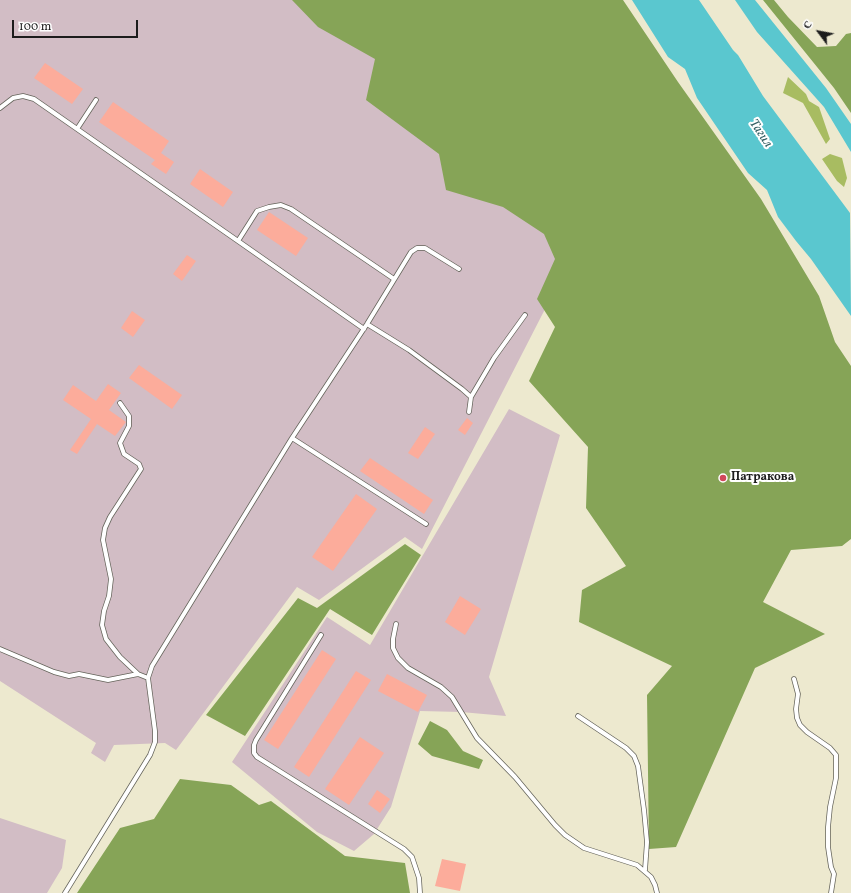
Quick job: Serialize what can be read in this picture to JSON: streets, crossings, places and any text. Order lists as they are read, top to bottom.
{
  "water": ["Тагил"],
  "places": ["Патракова"],
  "scale_bar": "100 m",
  "north": "top left"
}
